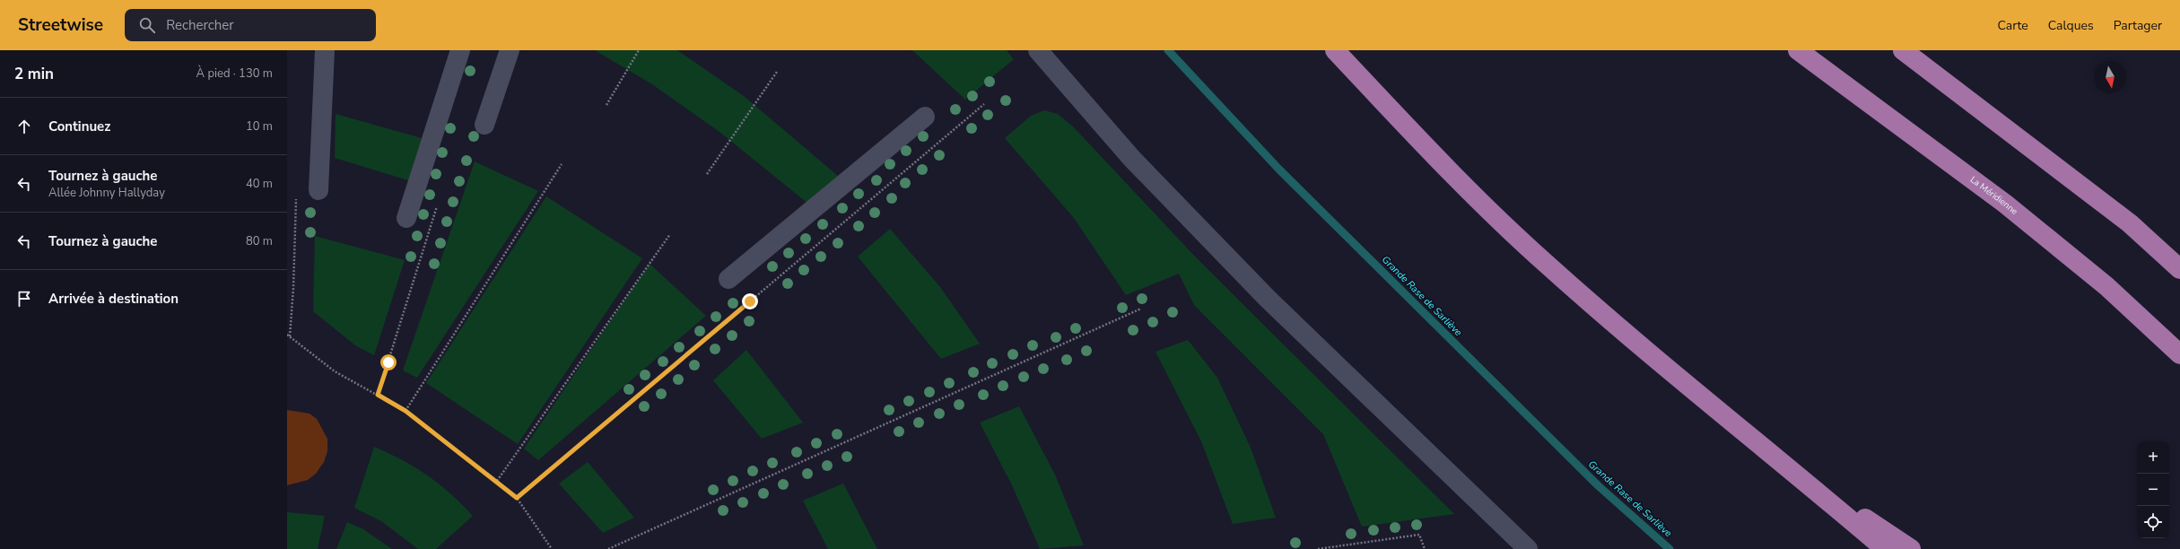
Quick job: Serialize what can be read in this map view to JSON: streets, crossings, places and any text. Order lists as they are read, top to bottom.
{
  "streets": {
    "highway": ["La Méridienne"]
  },
  "water": ["Grande Rase de Sarliève"],
  "north": "bottom",
  "page": {
    "header": "Streetwise",
    "search": "Rechercher",
    "nav": ["Carte", "Calques", "Partager"],
    "heading": ["2 min", "À pied · 130 m"],
    "list": [
      ["Continuez", "10 m"],
      ["Tournez à gauche", "Allée Johnny Hallyday", "40 m"],
      ["Tournez à gauche", "80 m"],
      "Arrivée à destination"
    ],
    "map_buttons": ["+", "−"]
  }
}
